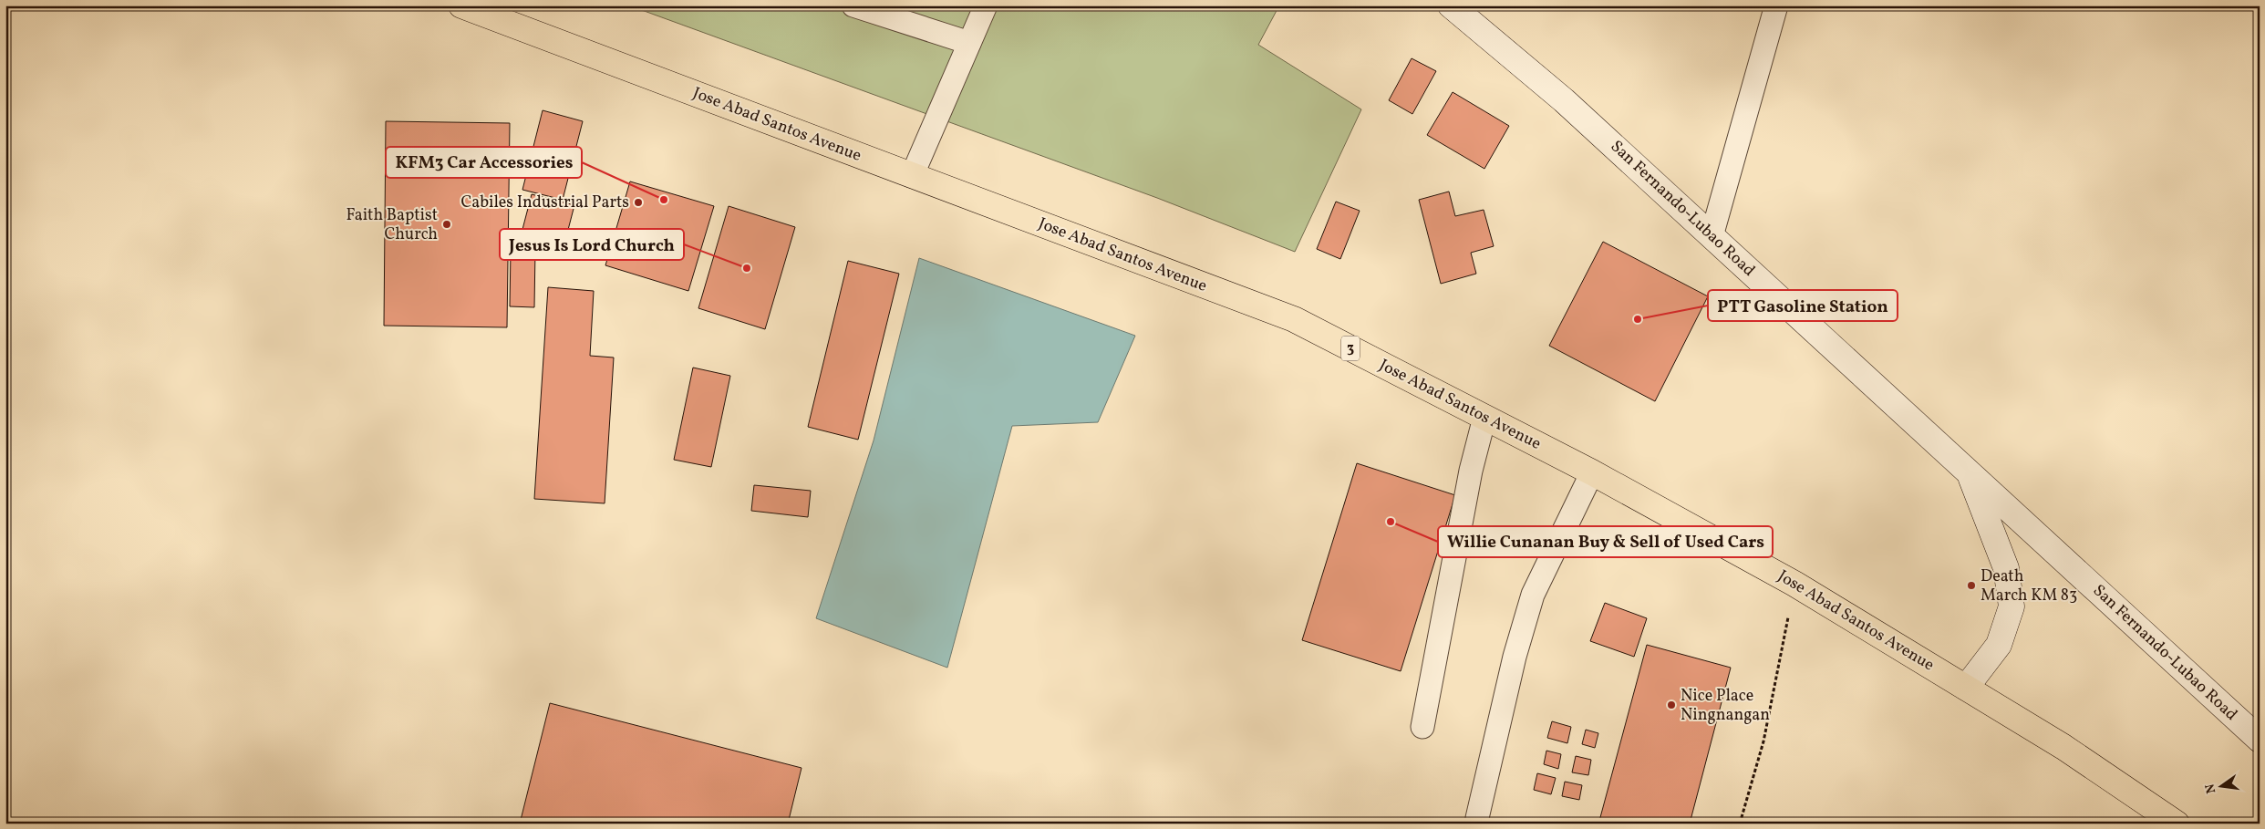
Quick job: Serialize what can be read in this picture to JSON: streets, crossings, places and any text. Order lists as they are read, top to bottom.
{
  "streets": {
    "highway": ["Jose Abad Santos Avenue", "3"],
    "main road": ["San Fernando-Lubao Road"]
  },
  "crossings": [
    ["Jose Abad Santos Avenue", "San Fernando-Lubao Road"]
  ],
  "places": [
    "KFM3 Car Accessories",
    "Cabiles Industrial Parts",
    "Faith Baptist Church",
    "Jesus Is Lord Church",
    "PTT Gasoline Station",
    "Willie Cunanan Buy & Sell of Used Cars",
    "Death March KM 83",
    "Nice Place Ningnangan"
  ],
  "north": "left"
}
